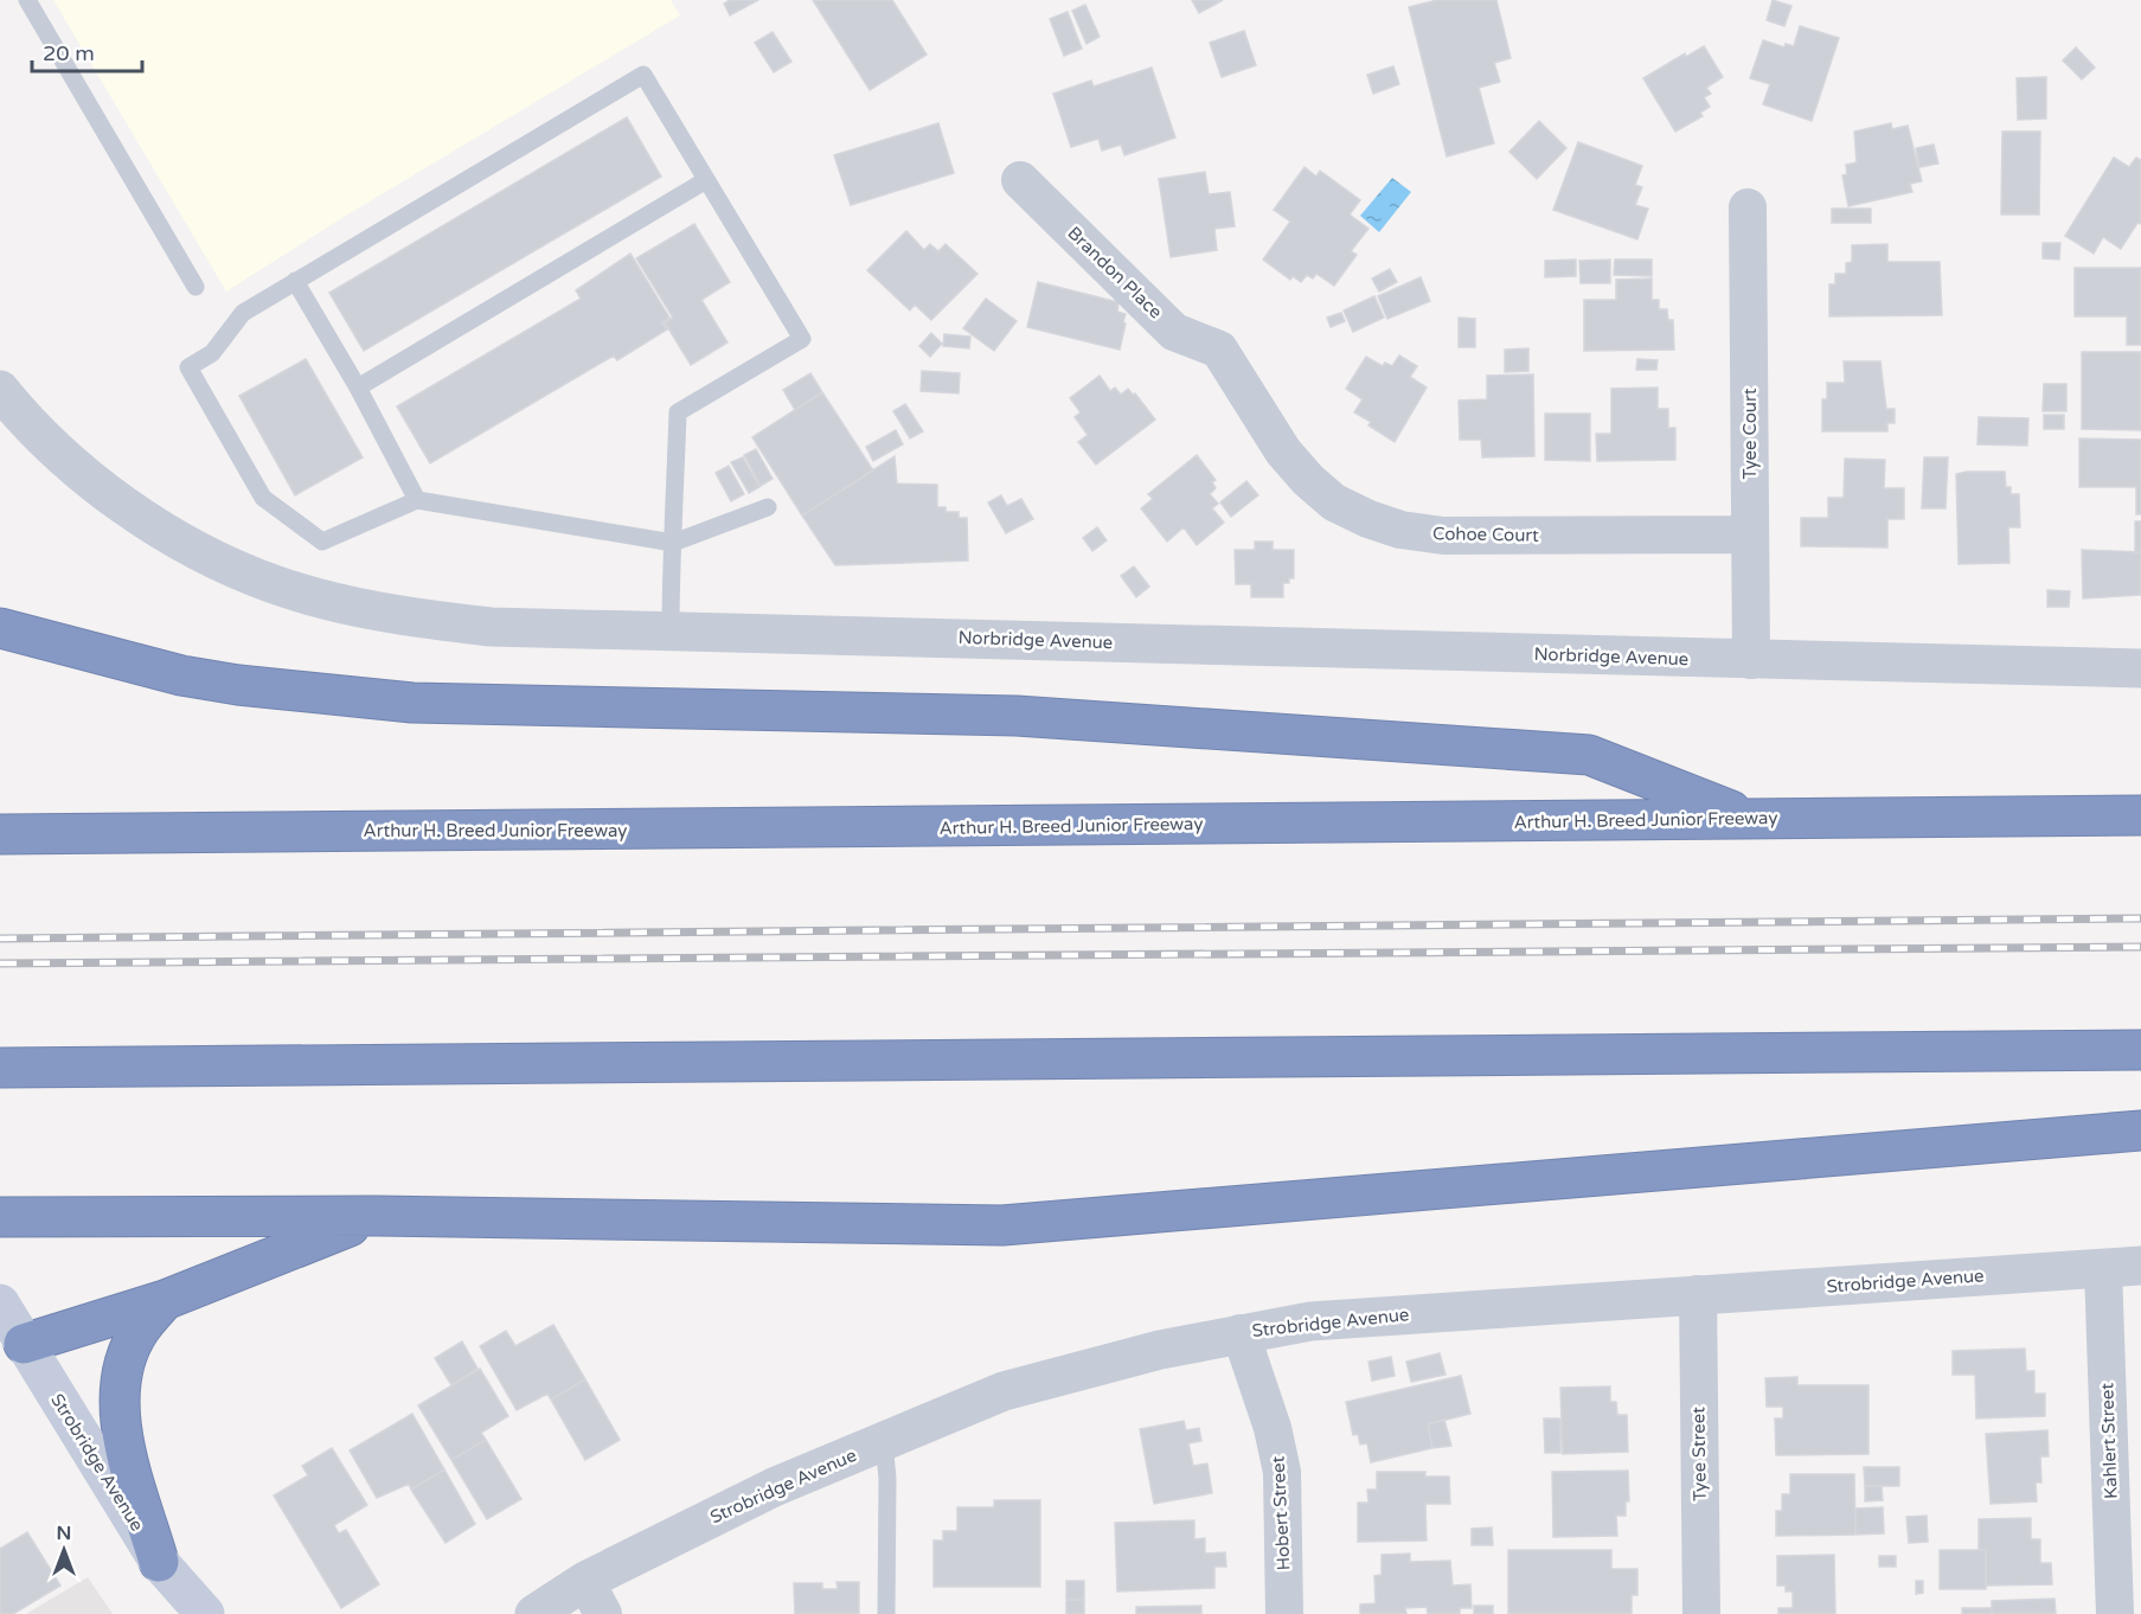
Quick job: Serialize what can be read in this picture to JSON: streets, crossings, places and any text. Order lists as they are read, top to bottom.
{
  "streets": {
    "highway": ["Arthur H. Breed Junior Freeway"],
    "main road": ["Strobridge Avenue"],
    "street": [
      "Brandon Place",
      "Tyee Court",
      "Cohoe Court",
      "Norbridge Avenue",
      "Kahlert Street",
      "Tyee Street",
      "Hobert Street"
    ]
  },
  "crossings": [
    ["Brandon Place", "Cohoe Court"],
    ["Tyee Court", "Cohoe Court"],
    ["Tyee Court", "Norbridge Avenue"],
    ["Strobridge Avenue", "Kahlert Street"],
    ["Strobridge Avenue", "Tyee Street"],
    ["Strobridge Avenue", "Hobert Street"]
  ],
  "scale_bar": "20 m",
  "north": "top"
}
